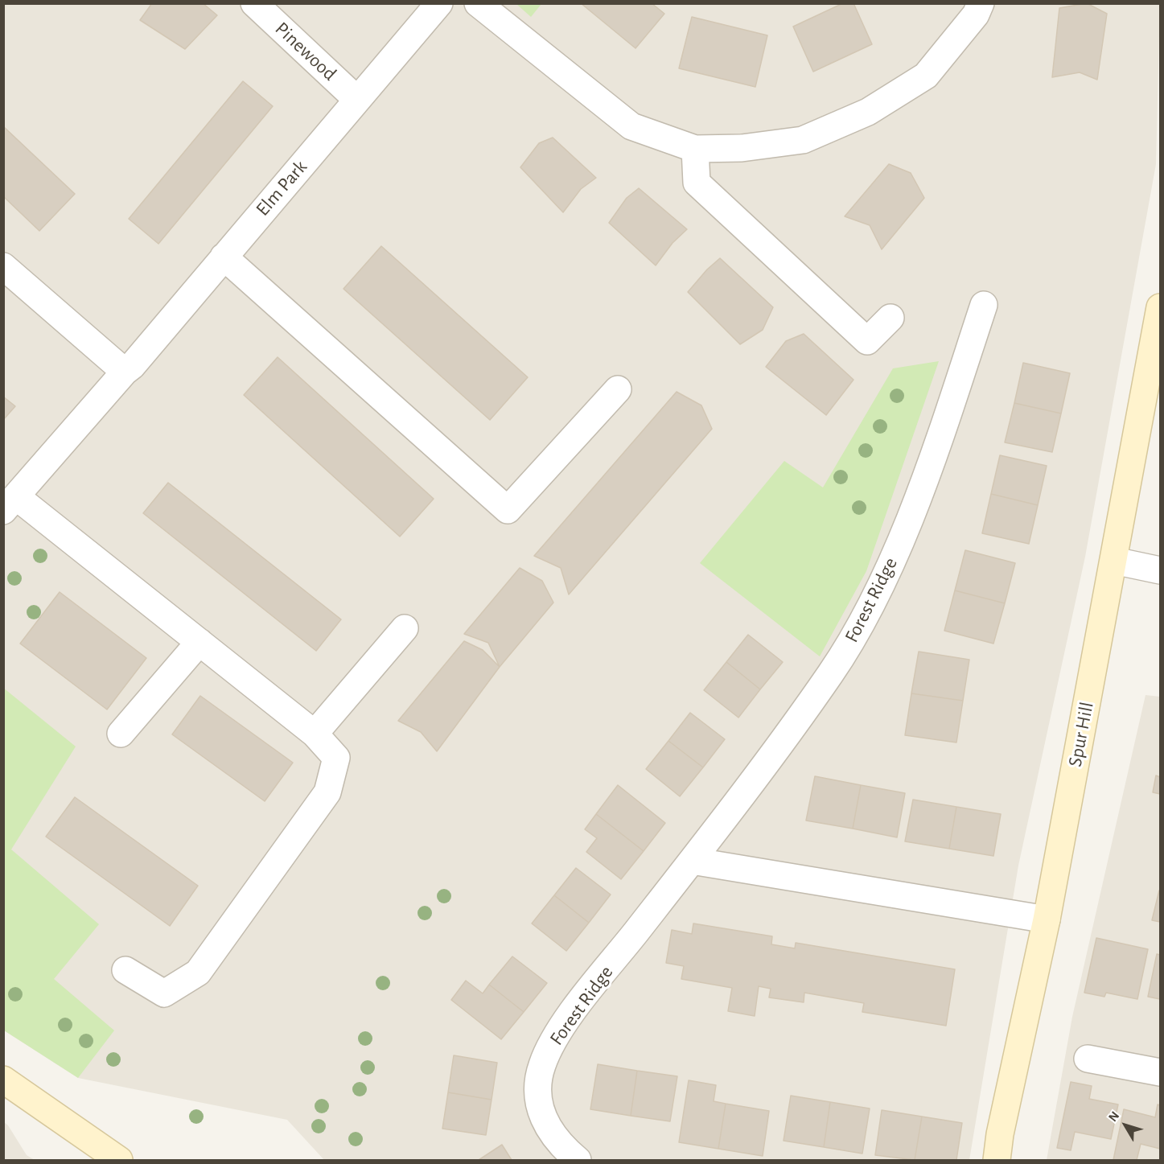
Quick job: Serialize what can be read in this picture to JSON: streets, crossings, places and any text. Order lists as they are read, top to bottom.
{
  "streets": {
    "street": [
      "Pinewood",
      "Elm Park",
      "Forest Ridge",
      "Spur Hill"
    ]
  },
  "crossings": [
    ["Pinewood", "Elm Park"]
  ],
  "north": "top left"
}
